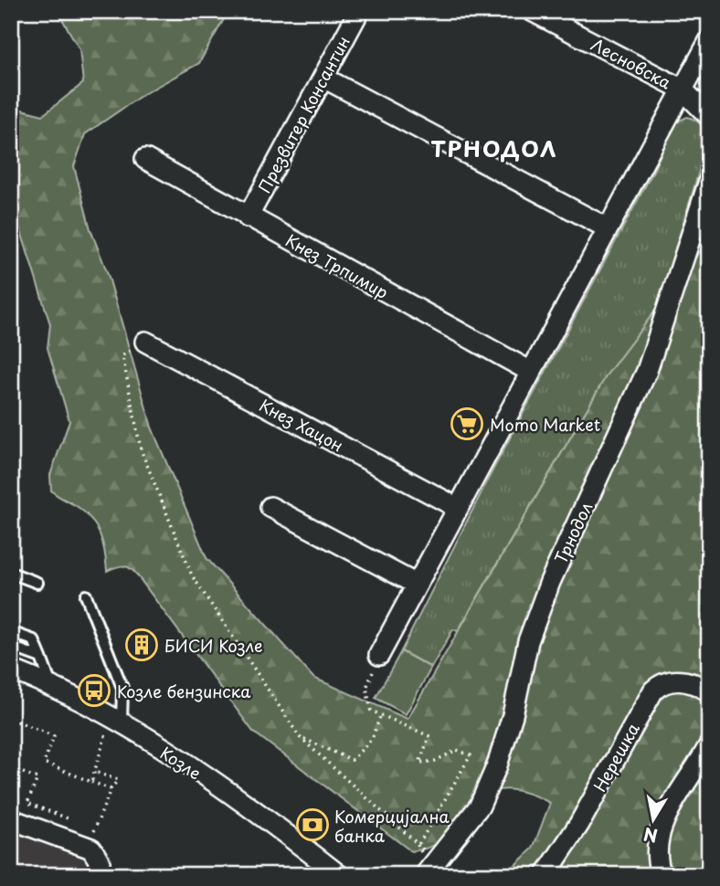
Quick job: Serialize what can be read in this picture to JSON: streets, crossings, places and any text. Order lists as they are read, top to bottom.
{
  "streets": {
    "street": [
      "Лесновска",
      "Презвитер Консантин",
      "Кнез Трпимир",
      "Кнез Хацон",
      "Трнодол",
      "Нерешка",
      "Козле"
    ]
  },
  "crossings": [
    ["Презвитер Консантин", "Кнез Трпимир"]
  ],
  "districts": ["ТРНОДОЛ"],
  "places": {
    "supermarket": ["Momo Market"],
    "building": ["БИСИ Козле"],
    "bus stop": ["Козле бензинска"],
    "bank": ["Комерцијална банка"]
  },
  "north": "bottom"
}
